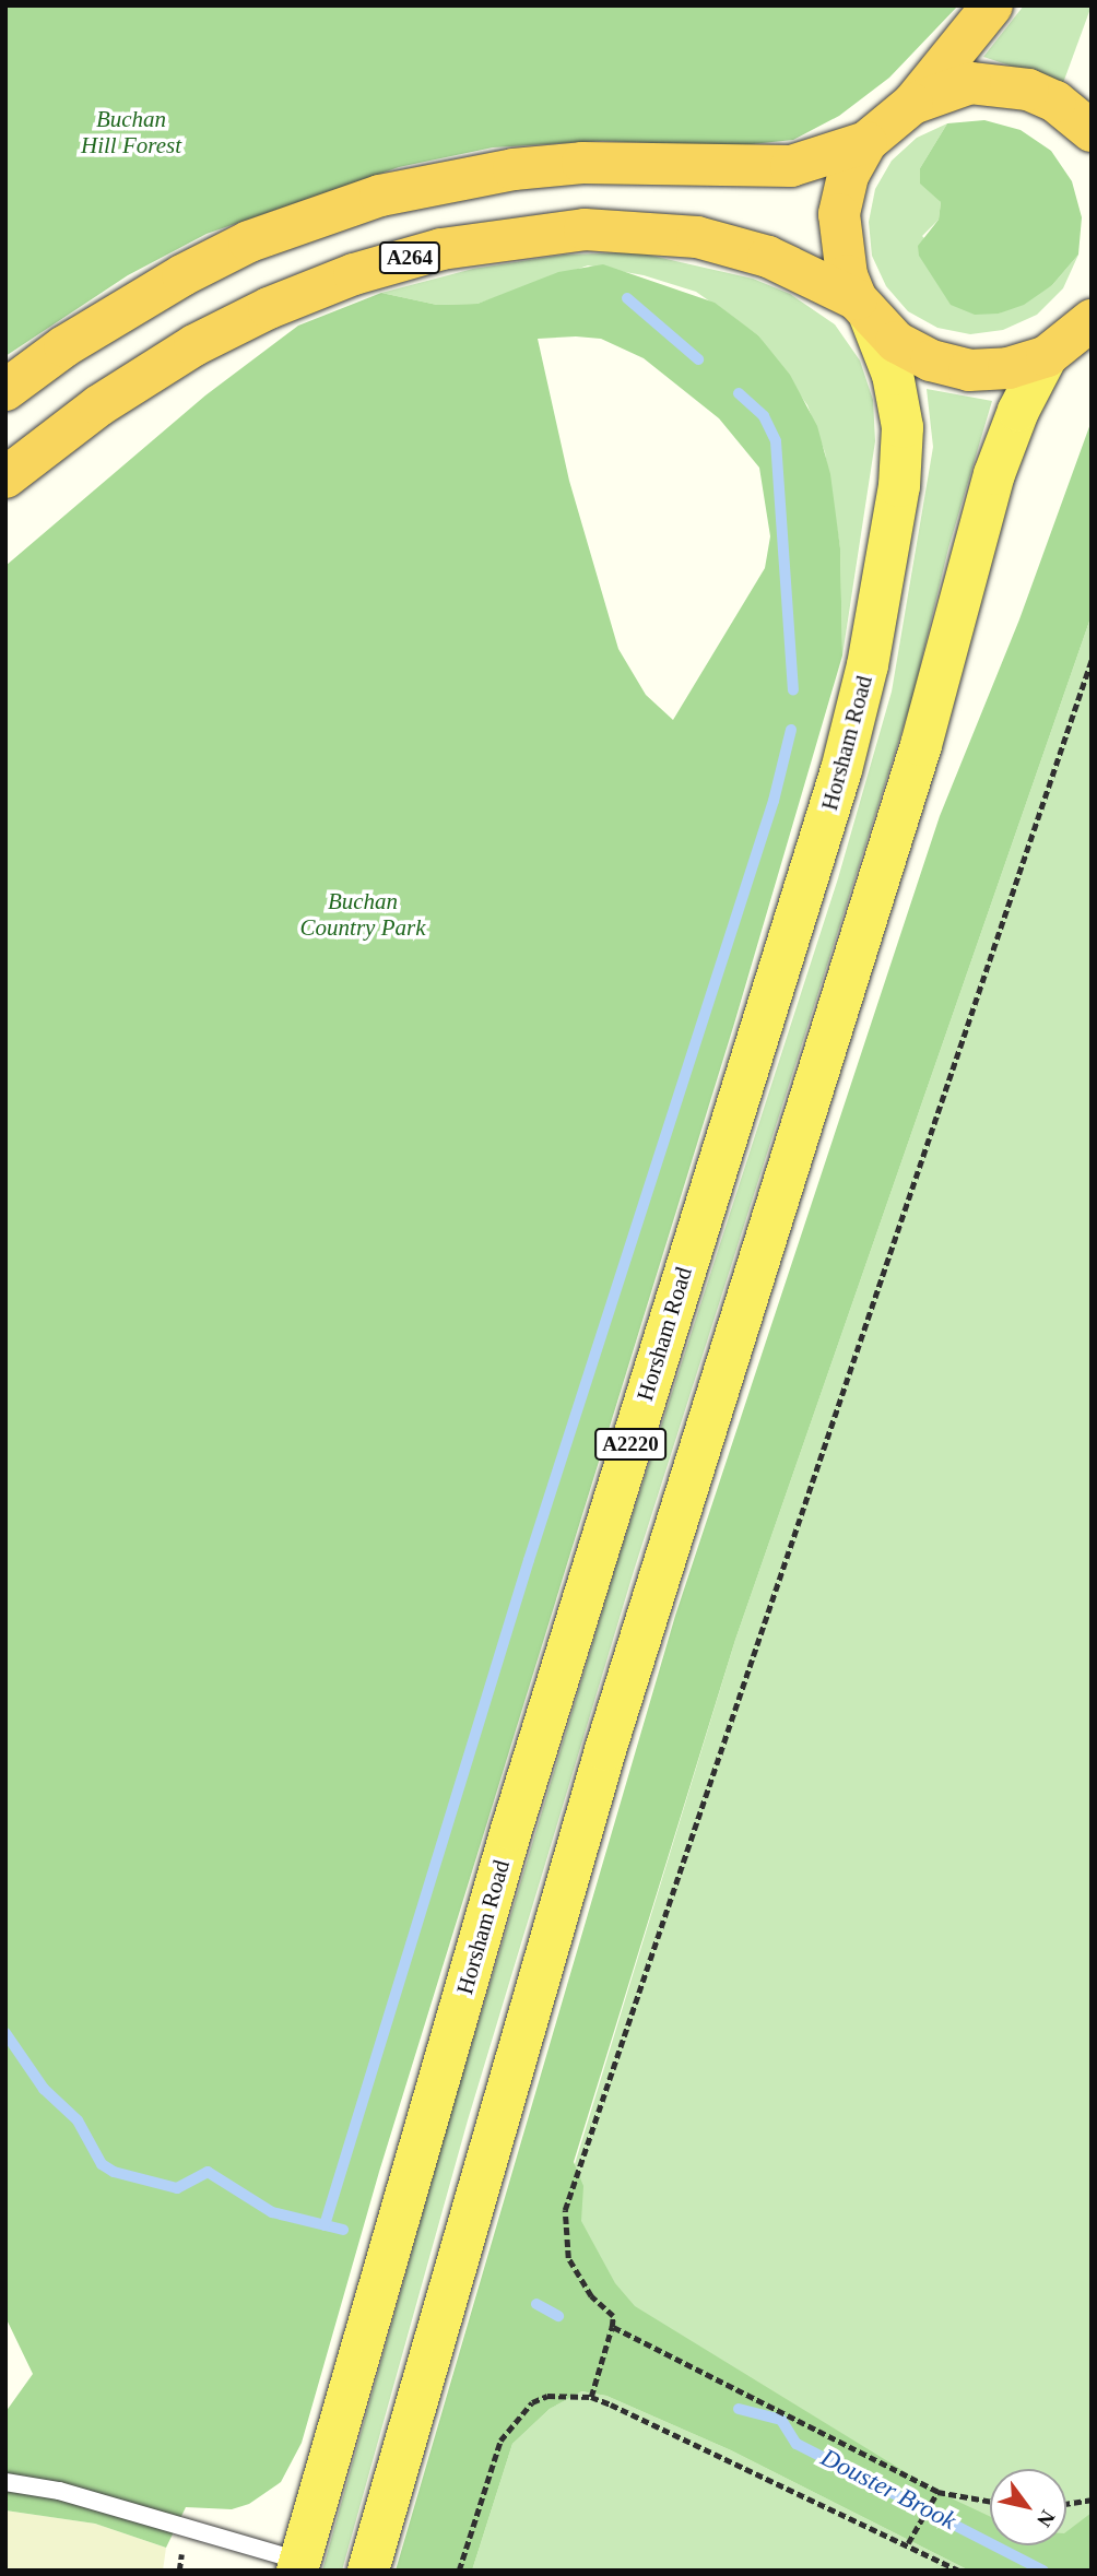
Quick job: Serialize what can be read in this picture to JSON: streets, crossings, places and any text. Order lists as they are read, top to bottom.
{
  "streets": {
    "highway": ["A264"],
    "main road": ["Horsham Road", "A2220"]
  },
  "crossings": [
    ["A264", "Horsham Road"]
  ],
  "water": ["Douster Brook"],
  "parks": ["Buchan Hill Forest", "Buchan Country Park"],
  "north": "bottom right"
}
